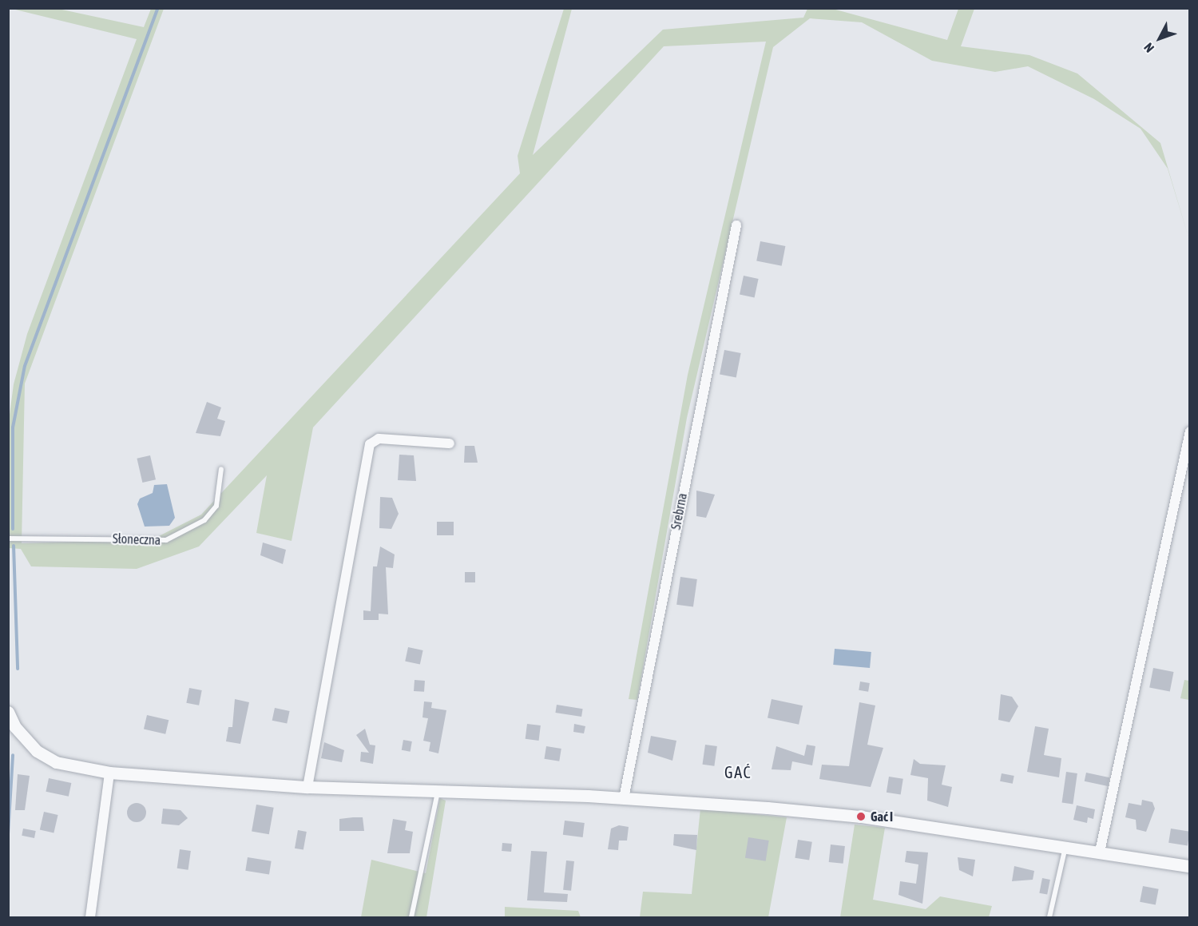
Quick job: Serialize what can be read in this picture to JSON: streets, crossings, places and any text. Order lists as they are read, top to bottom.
{
  "streets": {
    "street": ["Srebrna"],
    "lane": ["Słoneczna"]
  },
  "districts": ["GAĆ"],
  "places": ["Gać I"],
  "north": "bottom left"
}
